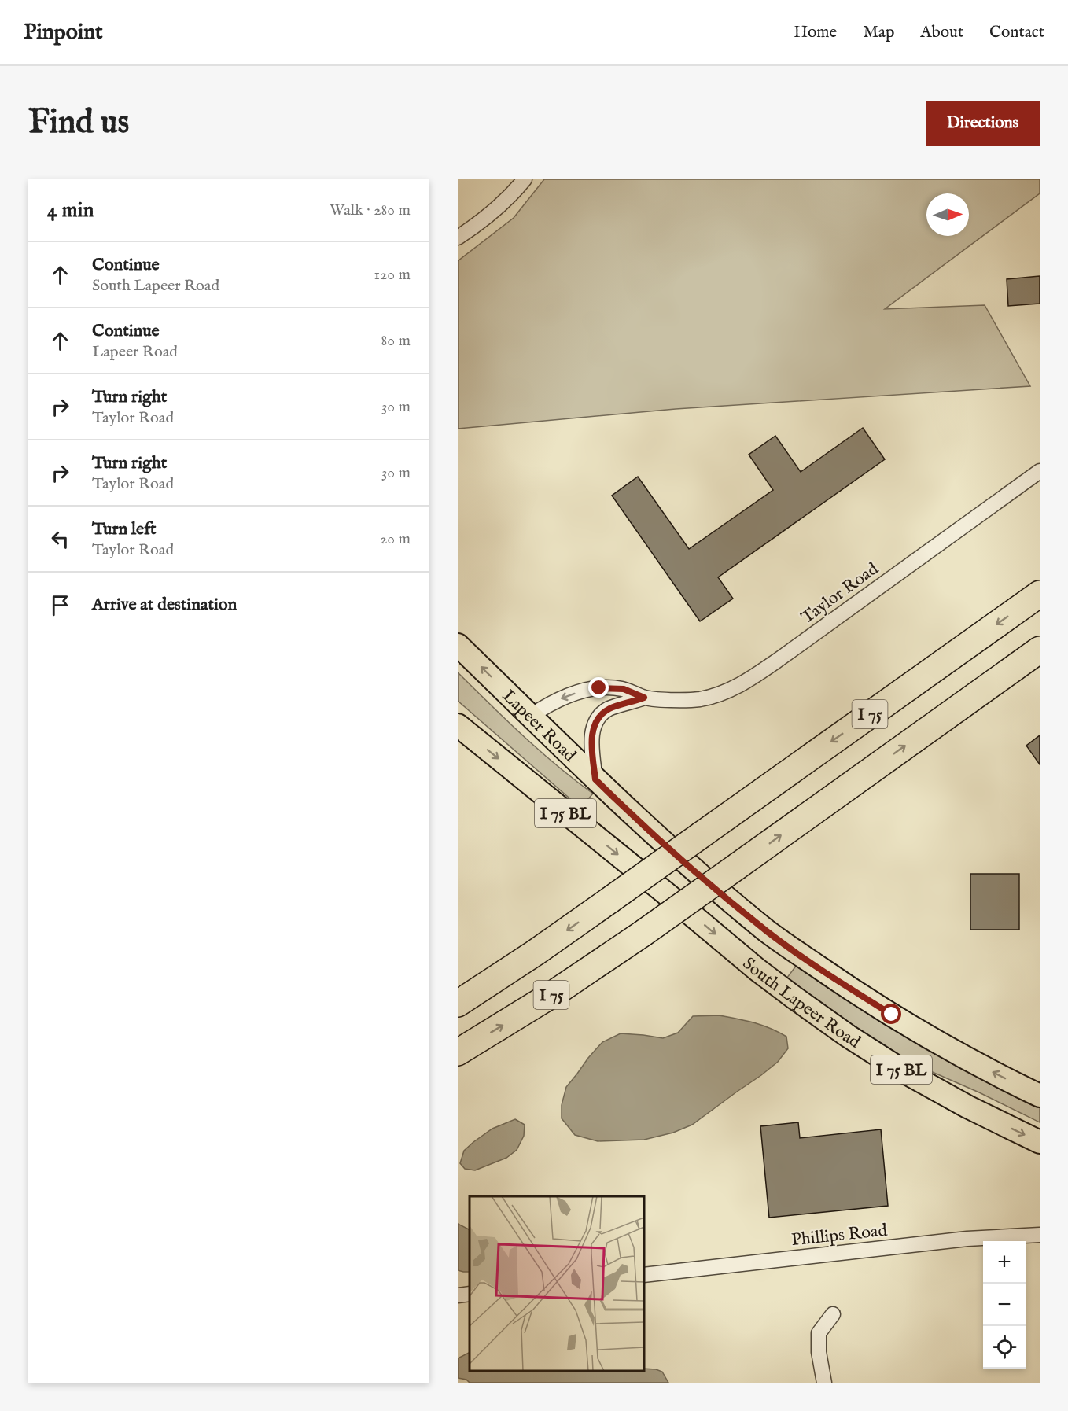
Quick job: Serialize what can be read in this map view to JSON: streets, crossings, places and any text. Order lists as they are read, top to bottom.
{
  "streets": {
    "highway": ["I 75"],
    "main road": ["Lapeer Road", "I 75 BL", "South Lapeer Road"],
    "street": ["Taylor Road", "Phillips Road"]
  },
  "crossings": [
    ["Taylor Road", "Lapeer Road"],
    ["Lapeer Road", "South Lapeer Road"]
  ],
  "north": "right",
  "page": {
    "header": "Pinpoint",
    "nav": [
      "Home",
      "Map",
      "About",
      "Contact"
    ],
    "buttons": "Directions",
    "title": "Find us",
    "heading": ["4 min", "Walk · 280 m"],
    "list": [
      ["Continue", "South Lapeer Road", "120 m"],
      ["Continue", "Lapeer Road", "80 m"],
      ["Turn right", "Taylor Road", "30 m"],
      ["Turn right", "Taylor Road", "30 m"],
      ["Turn left", "Taylor Road", "20 m"],
      "Arrive at destination"
    ],
    "map_buttons": ["+", "−"]
  }
}
